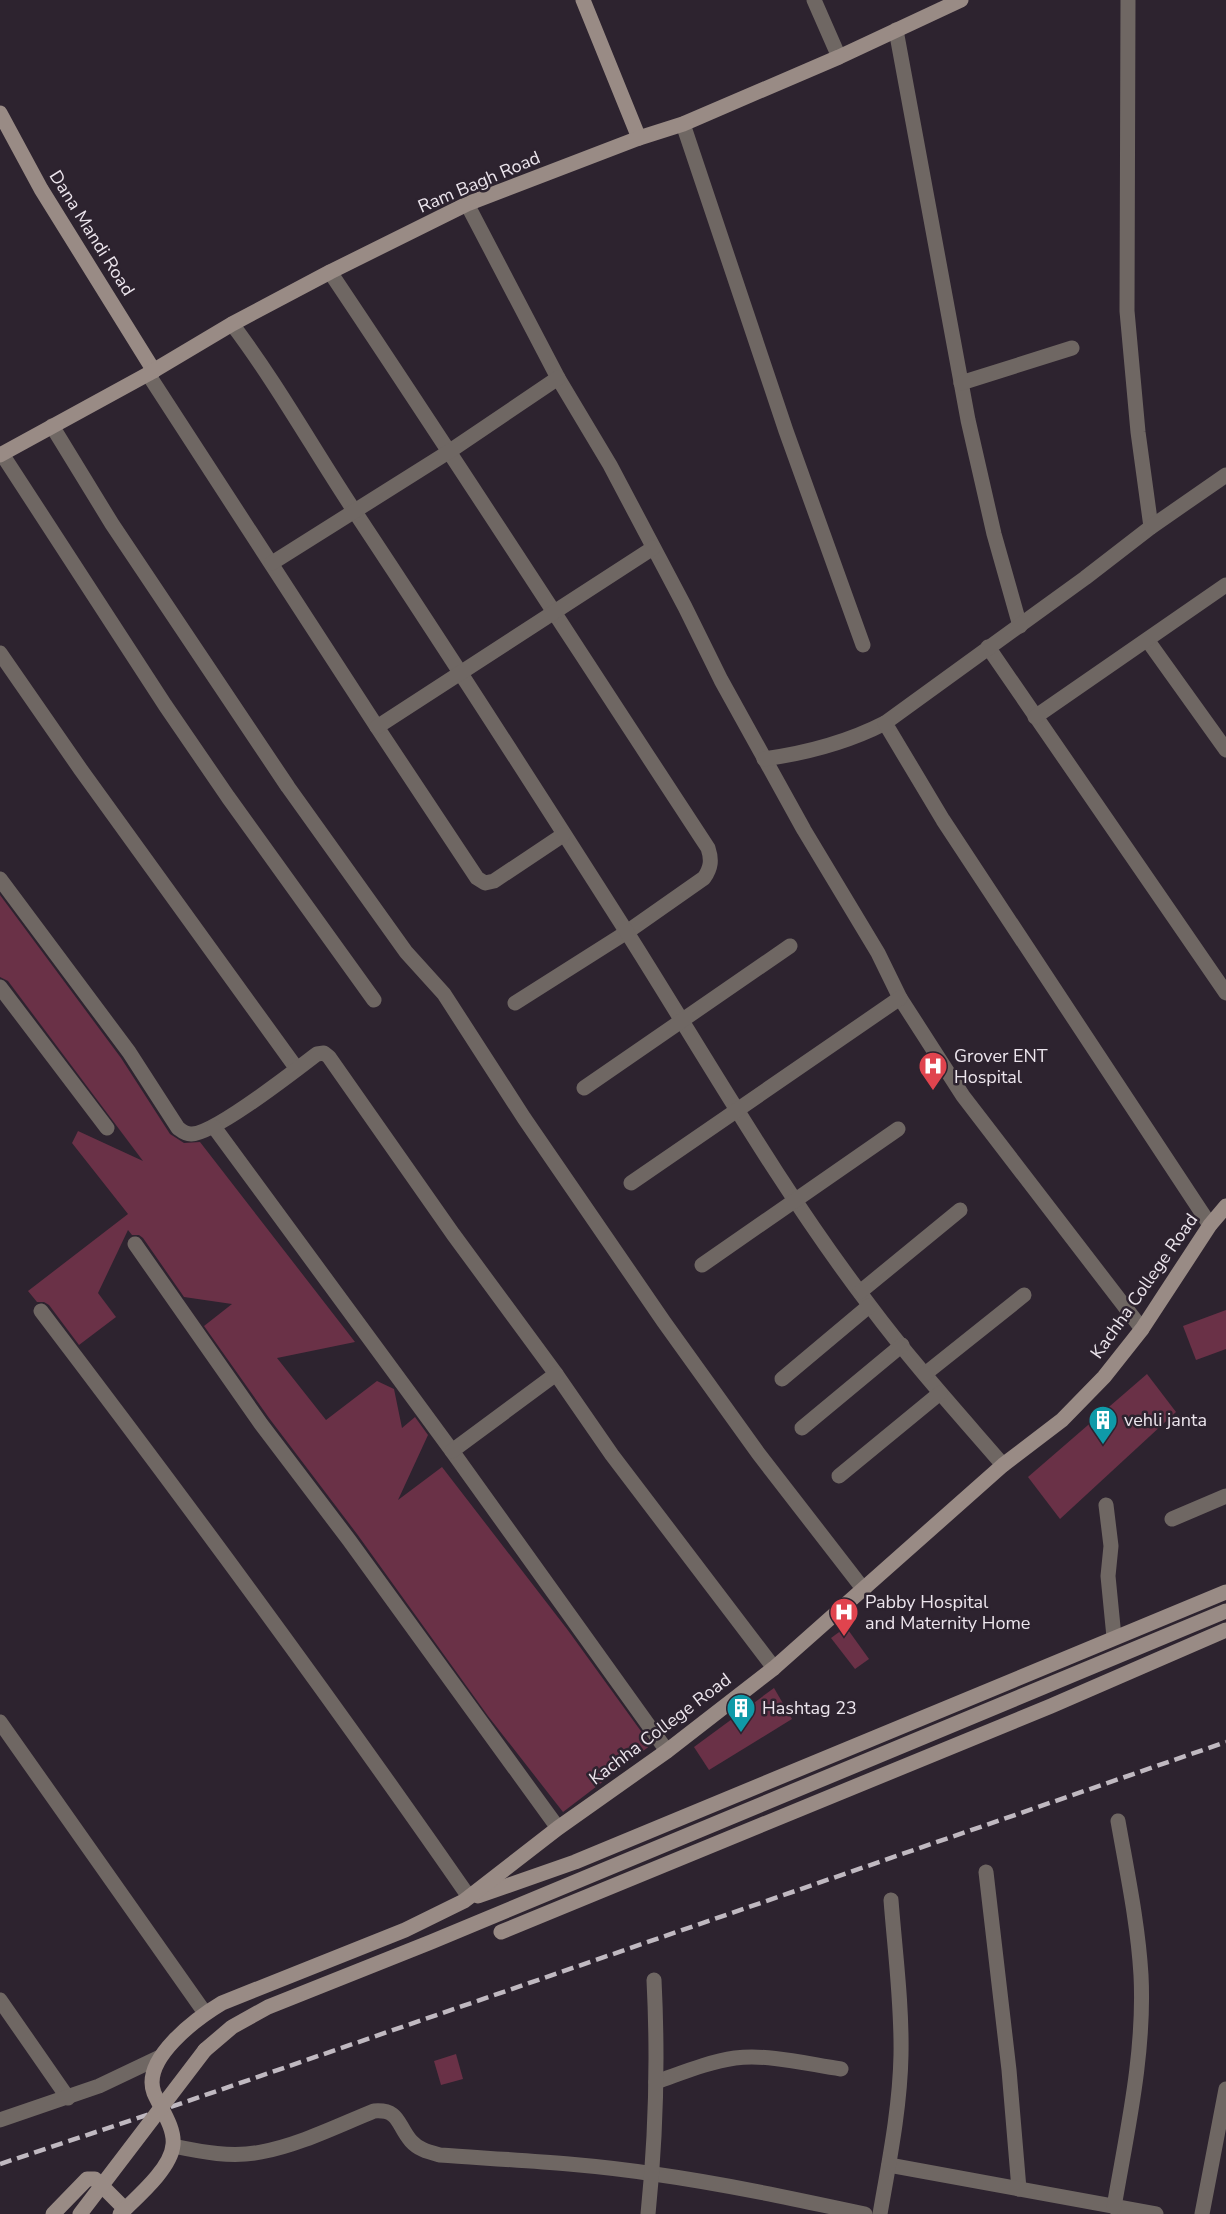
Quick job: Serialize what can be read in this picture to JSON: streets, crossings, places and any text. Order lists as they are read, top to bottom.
{
  "streets": {
    "street": ["Ram Bagh Road", "Dana Mandi Road", "Kachha College Road"]
  },
  "crossings": [
    ["Ram Bagh Road", "Dana Mandi Road"]
  ],
  "places": {
    "hospital": ["Grover ENT Hospital", "Pabby Hospital and Maternity Home"],
    "building": ["vehli janta", "Hashtag 23"]
  }
}
